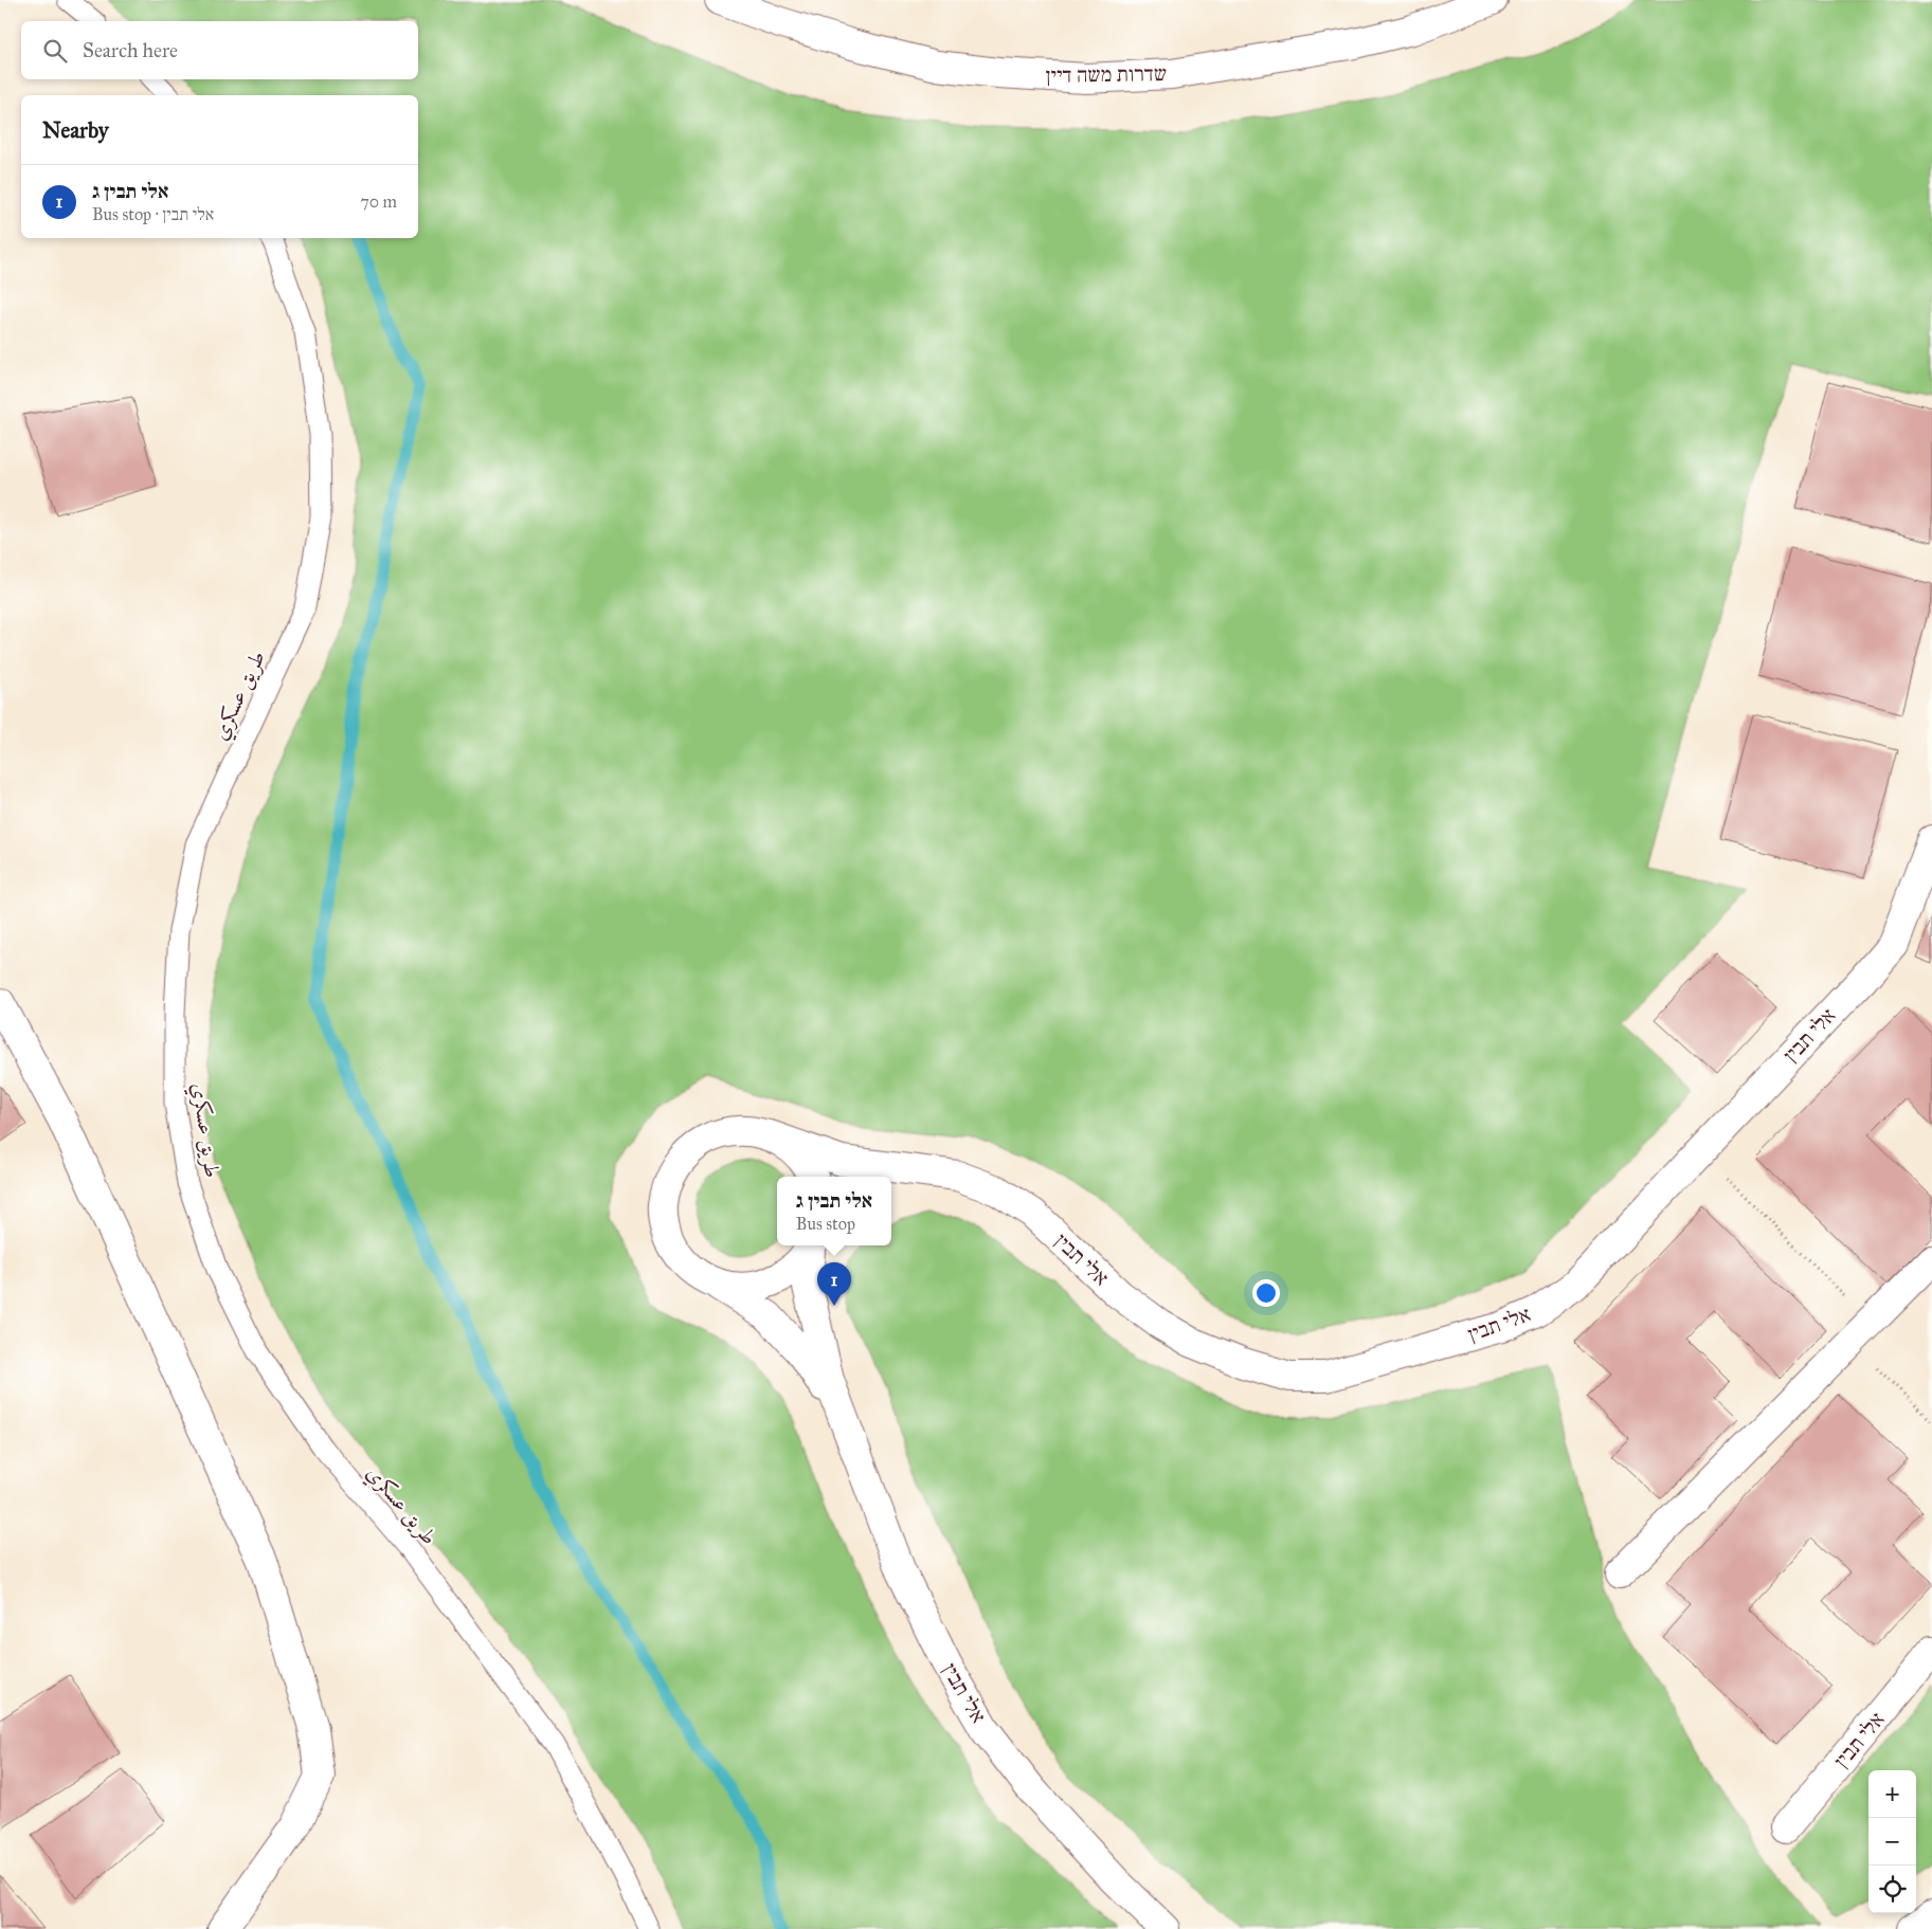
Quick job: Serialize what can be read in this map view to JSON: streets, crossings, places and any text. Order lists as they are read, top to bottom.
{
  "streets": {
    "street": ["שדרות משה דיין", "אלי תבין"],
    "lane": ["طريق عسكري"]
  },
  "page": {
    "search": "Search here",
    "heading": "Nearby",
    "list": [
      {
        "mark": "1",
        "name": "אלי תבין ג",
        "note": "Bus stop · אלי תבין",
        "value": "70 m"
      }
    ],
    "popup": ["אלי תבין ג", "Bus stop"],
    "pins": "1",
    "map_buttons": ["+", "−"]
  }
}
